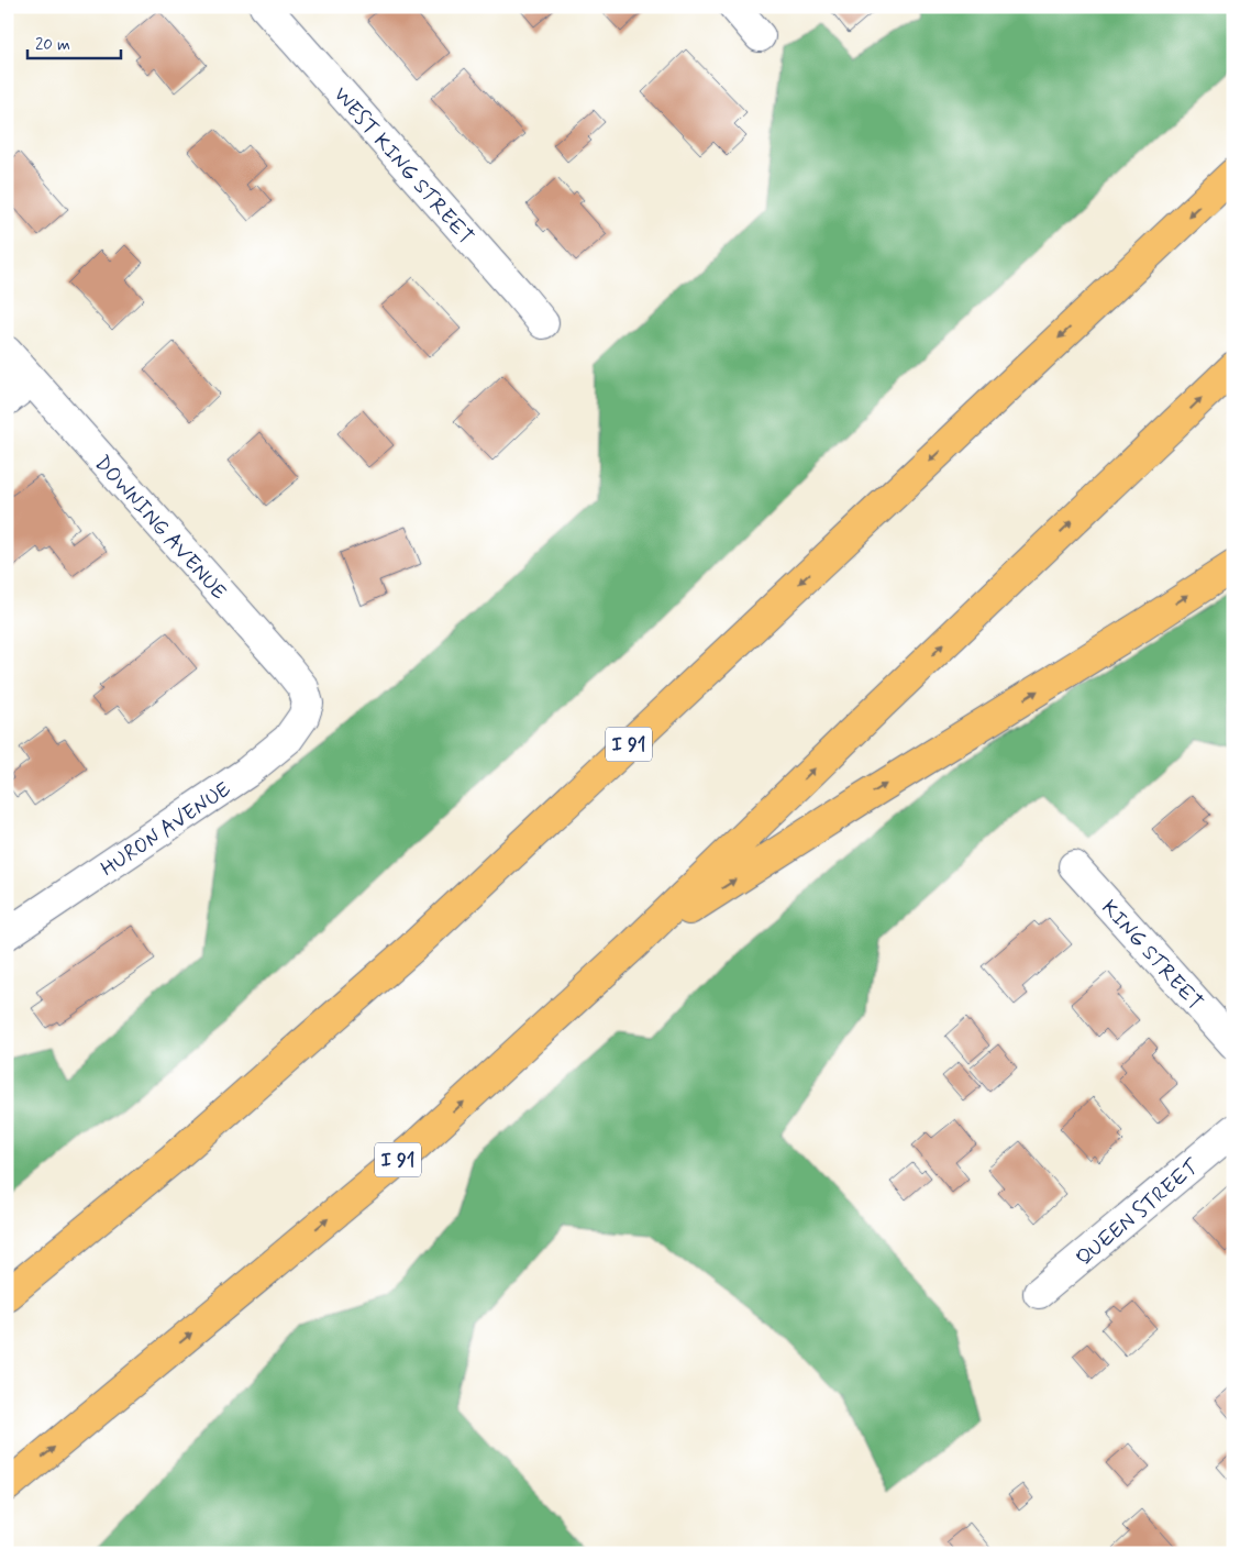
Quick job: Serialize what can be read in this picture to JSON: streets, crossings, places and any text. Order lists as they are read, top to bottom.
{
  "streets": {
    "highway": ["I 91"],
    "street": [
      "WEST KING STREET",
      "DOWNING AVENUE",
      "HURON AVENUE",
      "KING STREET",
      "QUEEN STREET"
    ]
  },
  "crossings": [
    ["DOWNING AVENUE", "HURON AVENUE"]
  ],
  "scale_bar": "20 m"
}
